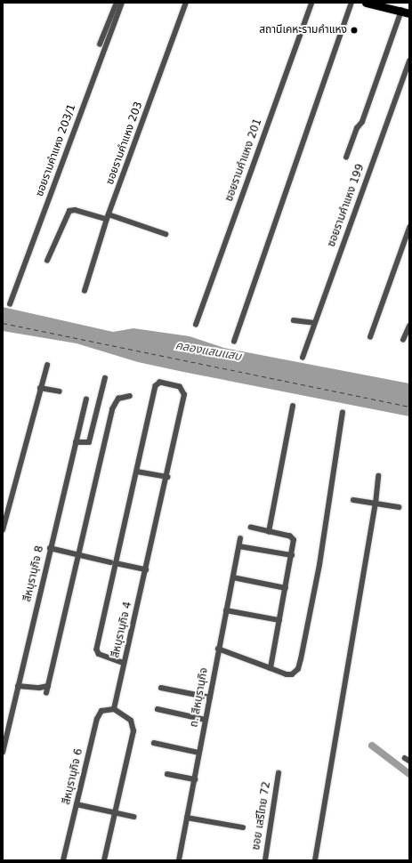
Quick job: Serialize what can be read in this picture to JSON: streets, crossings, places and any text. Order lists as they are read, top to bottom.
{
  "streets": {
    "street": [
      "ซอยรามคำแหง 203",
      "ซอยรามคำแหง 203/1",
      "ซอยรามคำแหง 201",
      "ซอยรามคำแหง 199",
      "สีหบุรานุกิจ 8",
      "สีหบุรานุกิจ 4",
      "ถ. สีหบุรานุกิจ",
      "สีหบุรานุกิจ 6",
      "ซอย เสรีไทย 72"
    ]
  },
  "crossings": [
    ["สีหบุรานุกิจ 4", "สีหบุรานุกิจ 6"]
  ],
  "water": ["คลองแสนแสบ"],
  "places": ["สถานีเคหะรามคำแหง"]
}
